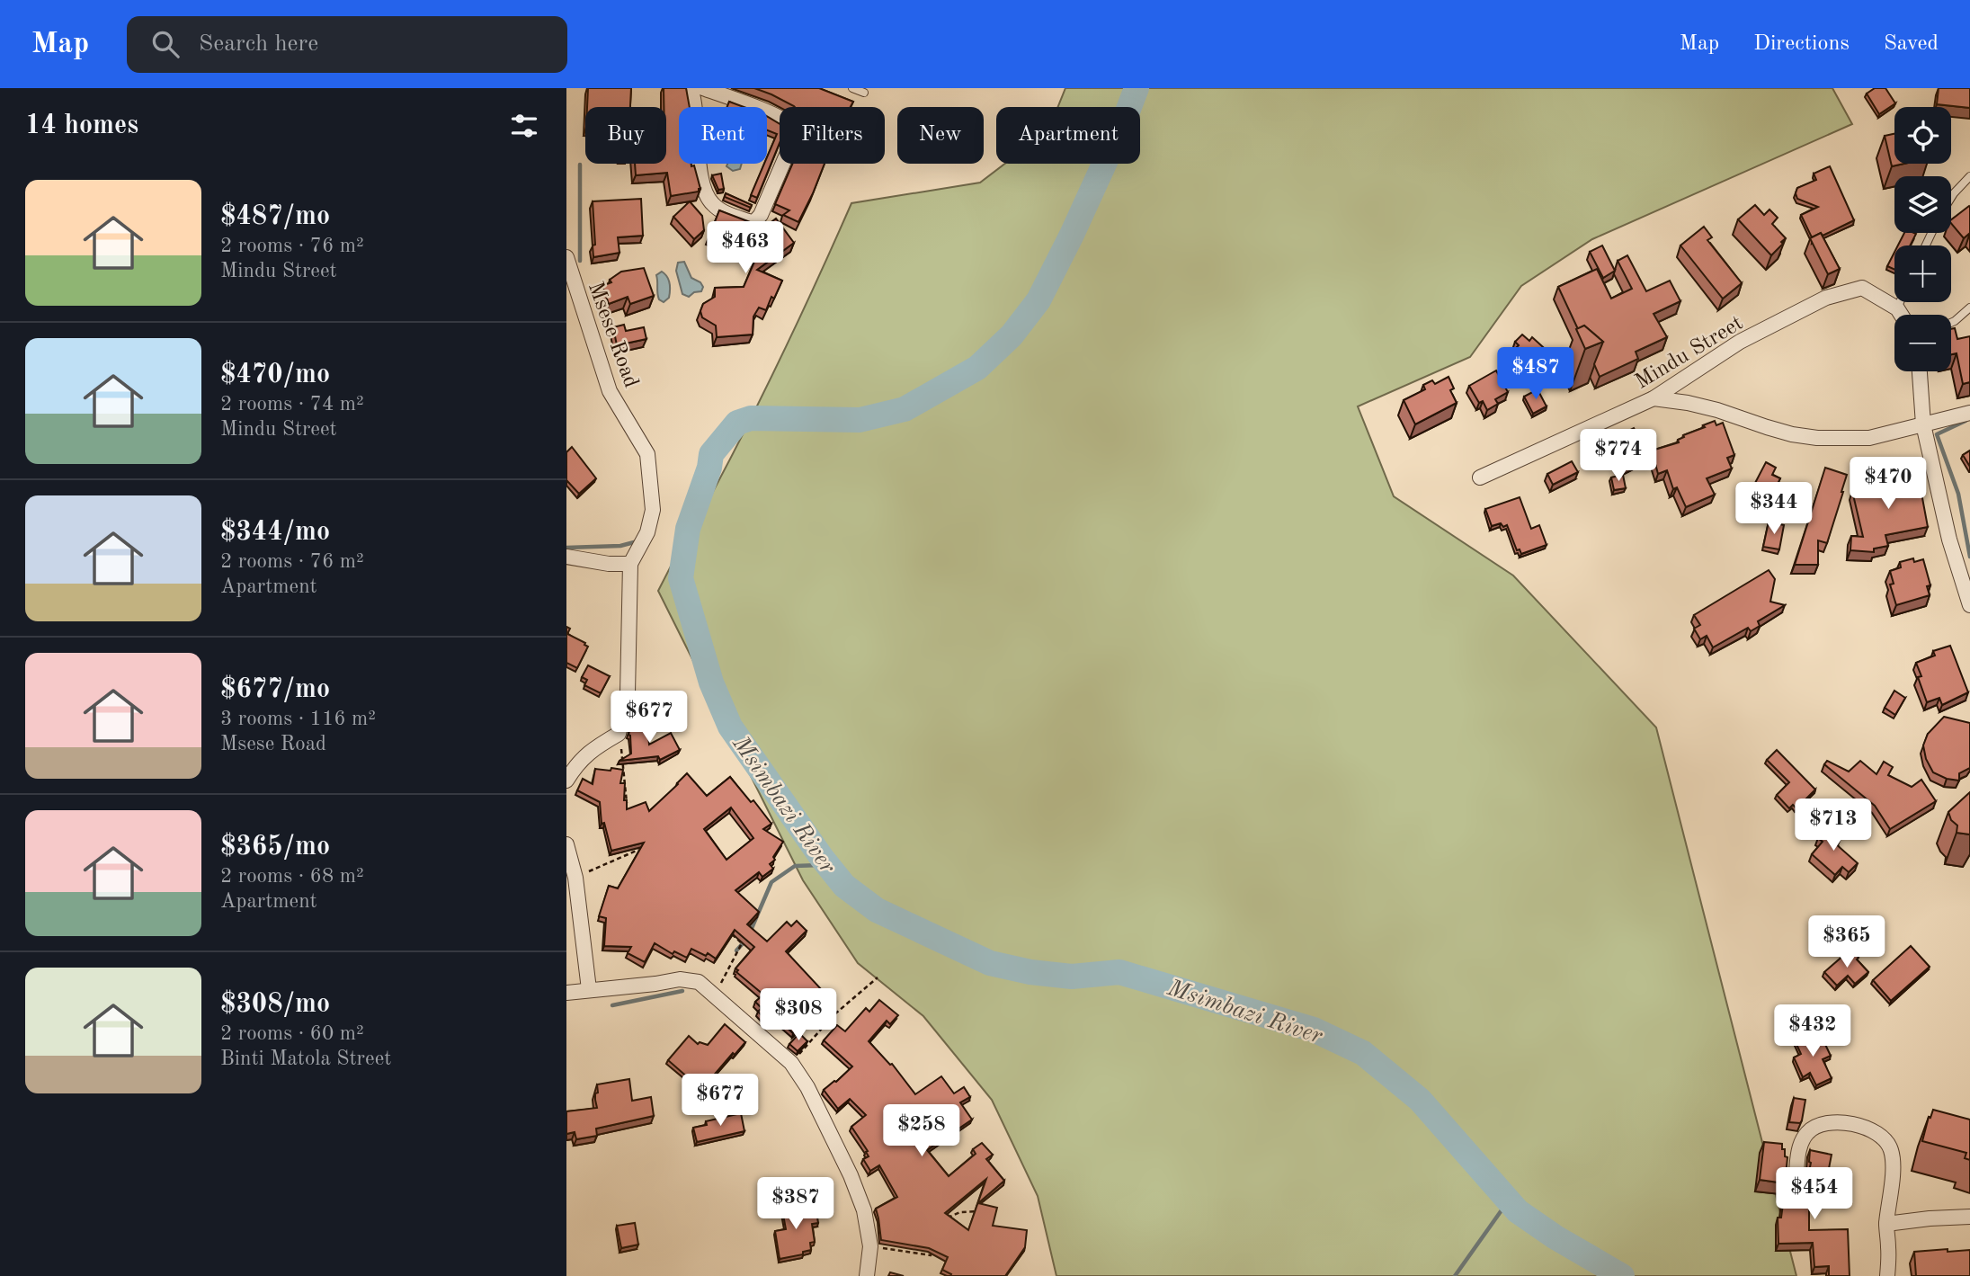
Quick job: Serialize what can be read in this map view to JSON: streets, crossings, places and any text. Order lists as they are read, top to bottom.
{
  "streets": {
    "street": ["Msese Road", "Mindu Street"]
  },
  "water": ["Msimbazi River"],
  "page": {
    "header": "Map",
    "search": "Search here",
    "nav": ["Map", "Directions", "Saved"],
    "heading": "14 homes",
    "map_buttons": ["+", "−"],
    "chip": [
      "Buy",
      "Rent",
      "Filters",
      "New",
      "Apartment"
    ],
    "list": [
      {
        "name": "$487/mo",
        "note": "2 rooms · 76 m² · Mindu Street"
      },
      {
        "name": "$470/mo",
        "note": "2 rooms · 74 m² · Mindu Street"
      },
      {
        "name": "$344/mo",
        "note": "2 rooms · 76 m² · Apartment"
      },
      {
        "name": "$677/mo",
        "note": "3 rooms · 116 m² · Msese Road"
      },
      {
        "name": "$365/mo",
        "note": "2 rooms · 68 m² · Apartment"
      },
      {
        "name": "$308/mo",
        "note": "2 rooms · 60 m² · Binti Matola Street"
      }
    ],
    "price": [
      "$463",
      "$487",
      "$774",
      "$470",
      "$344",
      "$677",
      "$713",
      "$365",
      "$308",
      "$432",
      "$677",
      "$258",
      "$454",
      "$387"
    ]
  }
}
